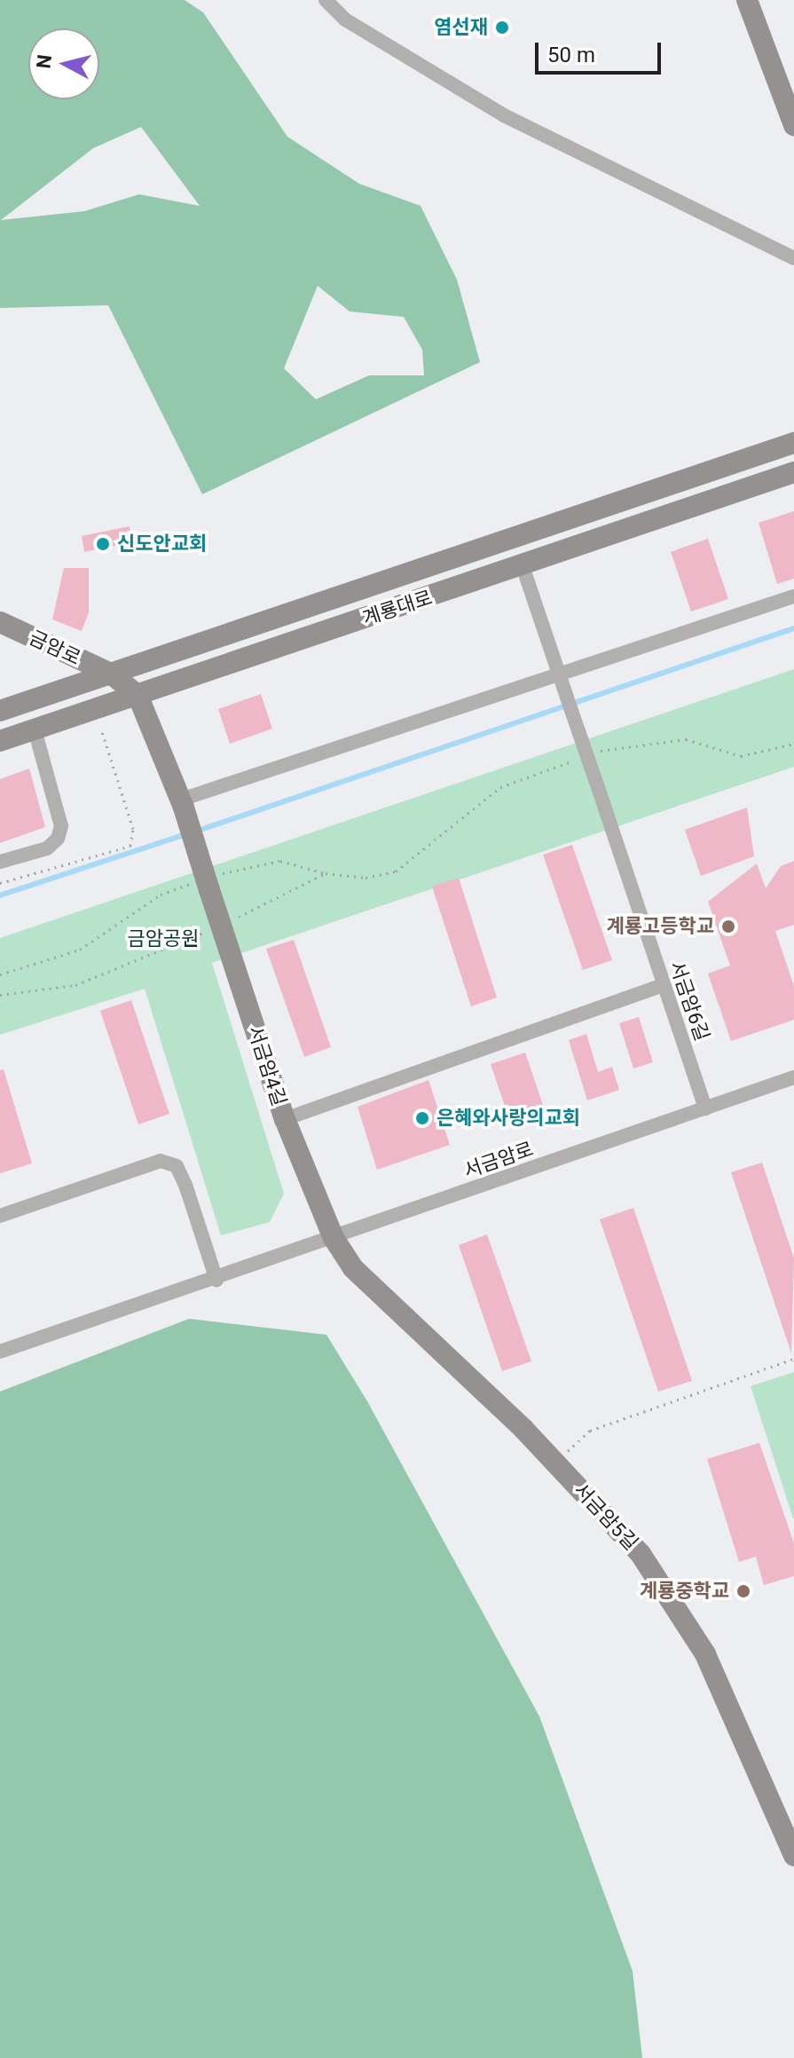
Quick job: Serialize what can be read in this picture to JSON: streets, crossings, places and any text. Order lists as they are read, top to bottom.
{
  "streets": {
    "main road": [
      "계룡대로",
      "금암로",
      "서금암4길",
      "서금암5길"
    ],
    "street": ["서금암6길", "서금암로"]
  },
  "crossings": [
    ["계룡대로", "금암로"],
    ["서금암6길", "서금암로"],
    ["서금암4길", "서금암로"],
    ["서금암4길", "서금암5길"],
    ["서금암로", "서금암5길"]
  ],
  "parks": ["금암공원"],
  "places": [
    "염선재",
    "신도안교회",
    "계룡고등학교",
    "은혜와사랑의교회",
    "계룡중학교"
  ],
  "scale_bar": "50 m",
  "north": "left"
}
